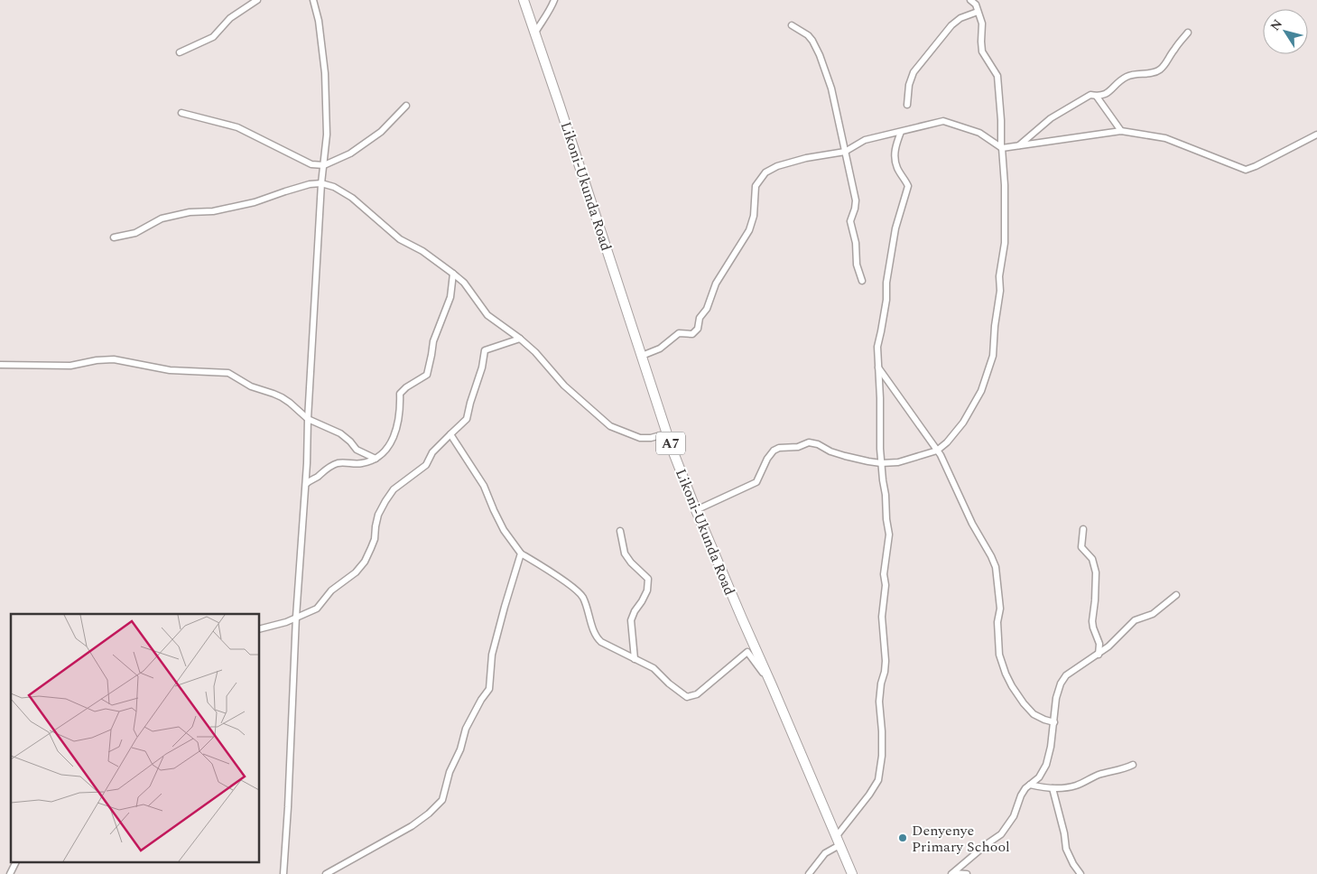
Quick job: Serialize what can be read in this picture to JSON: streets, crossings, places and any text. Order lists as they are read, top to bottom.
{
  "streets": {
    "highway": ["Likoni-Ukunda Road", "A7"]
  },
  "places": ["Denyenye Primary School"],
  "north": "top left"
}
